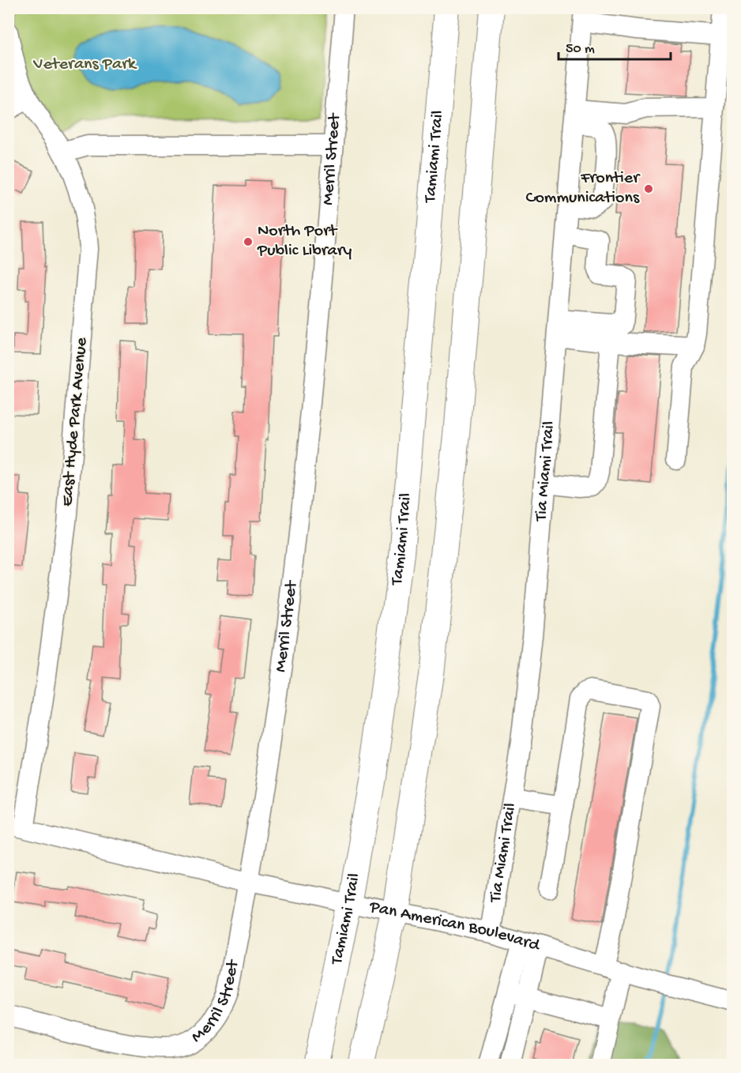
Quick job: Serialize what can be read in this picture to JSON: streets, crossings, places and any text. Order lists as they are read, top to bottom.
{
  "streets": {
    "main road": ["Tamiami Trail"],
    "street": [
      "Merril Street",
      "East Hyde Park Avenue",
      "Tia Miami Trail",
      "Pan American Boulevard"
    ]
  },
  "crossings": [
    ["Tamiami Trail", "Pan American Boulevard"],
    ["Merril Street", "Pan American Boulevard"],
    ["East Hyde Park Avenue", "Pan American Boulevard"],
    ["Tia Miami Trail", "Pan American Boulevard"]
  ],
  "parks": ["Veterans Park"],
  "places": ["Frontier Communications", "North Port Public Library"],
  "scale_bar": "50 m"
}
